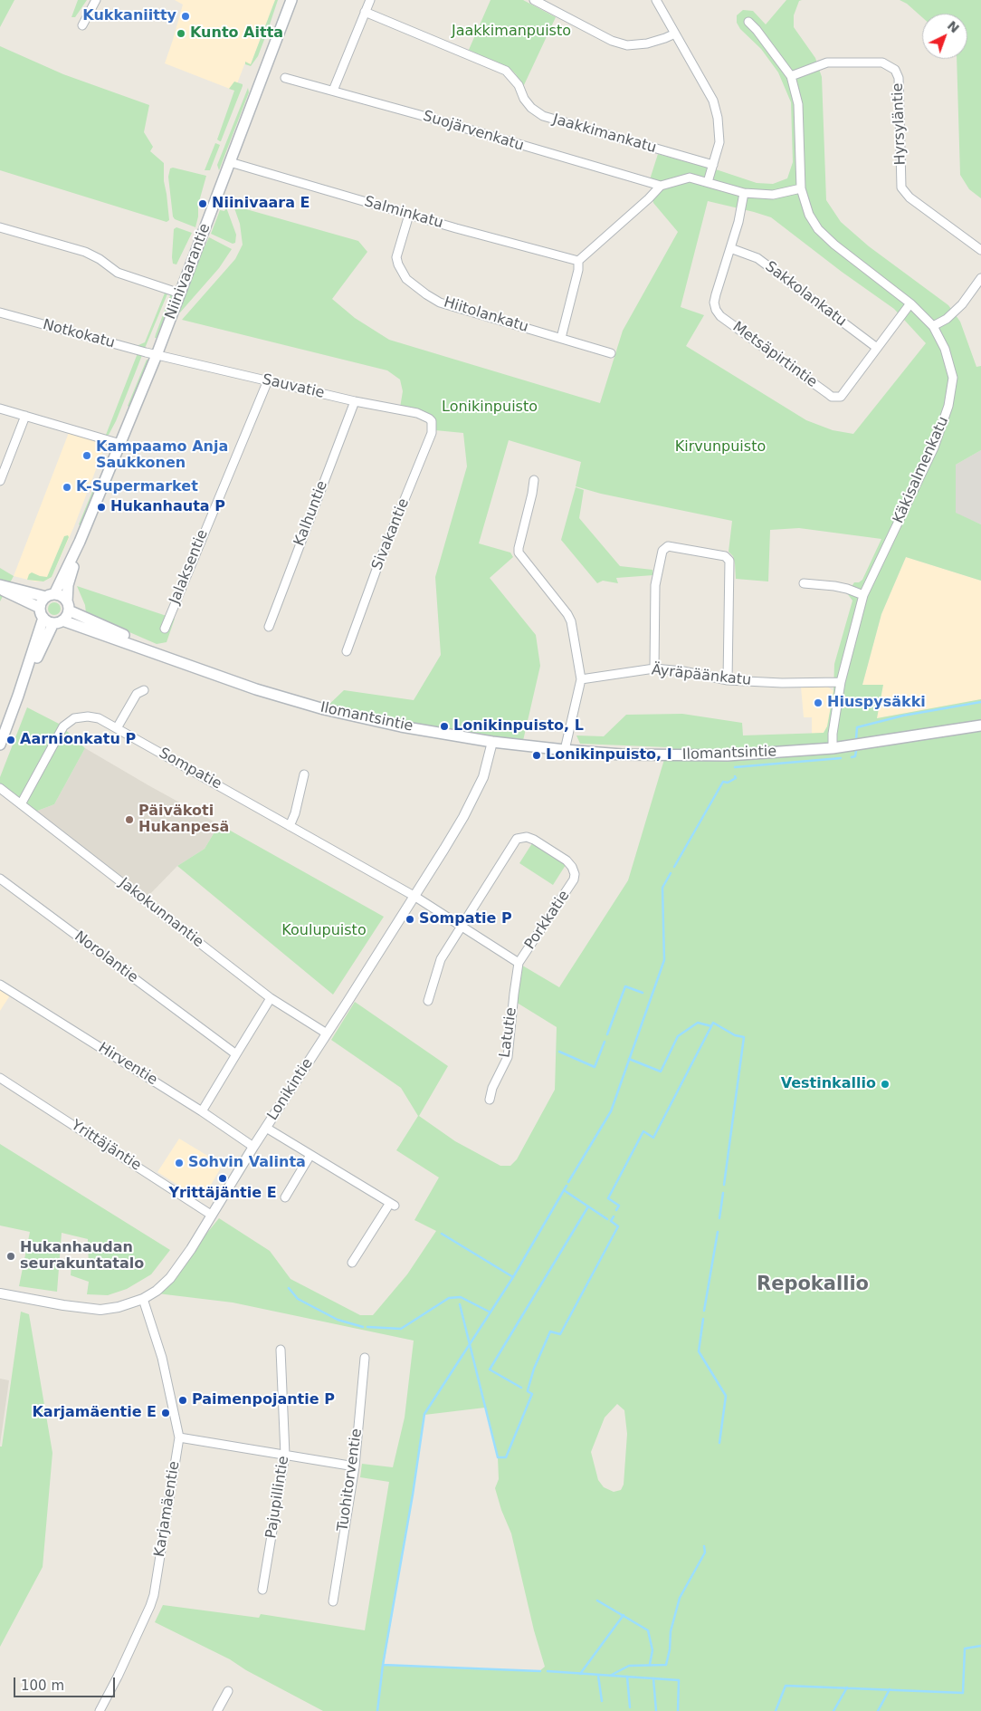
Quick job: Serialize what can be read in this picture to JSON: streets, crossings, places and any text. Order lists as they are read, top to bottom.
{
  "streets": {
    "main road": ["Niinivaarantie", "Ilomantsintie"],
    "street": [
      "Hyrsyläntie",
      "Suojärvenkatu",
      "Jaakkimankatu",
      "Salminkatu",
      "Sakkolankatu",
      "Hiitolankatu",
      "Notkokatu",
      "Metsäpirtintie",
      "Sauvatie",
      "Käkisalmenkatu",
      "Kalhuntie",
      "Sivakantie",
      "Jalaksentie",
      "Äyräpäänkatu",
      "Sompatie",
      "Jakokunnantie",
      "Porkkatie",
      "Norolantie",
      "Latutie",
      "Hirventie",
      "Lonikintie",
      "Yrittäjäntie",
      "Tuohitorventie",
      "Pajupillintie",
      "Karjamäentie"
    ]
  },
  "crossings": [
    ["Hyrsyläntie", "Käkisalmenkatu"],
    ["Salminkatu", "Niinivaarantie"],
    ["Salminkatu", "Hiitolankatu"],
    ["Niinivaarantie", "Notkokatu"],
    ["Niinivaarantie", "Sauvatie"],
    ["Niinivaarantie", "Ilomantsintie"],
    ["Sakkolankatu", "Metsäpirtintie"],
    ["Notkokatu", "Sauvatie"],
    ["Metsäpirtintie", "Käkisalmenkatu"],
    ["Sauvatie", "Kalhuntie"],
    ["Sauvatie", "Sivakantie"],
    ["Sauvatie", "Jalaksentie"],
    ["Käkisalmenkatu", "Äyräpäänkatu"],
    ["Käkisalmenkatu", "Ilomantsintie"],
    ["Ilomantsintie", "Lonikintie"],
    ["Sompatie", "Jakokunnantie"],
    ["Sompatie", "Porkkatie"],
    ["Sompatie", "Lonikintie"],
    ["Jakokunnantie", "Lonikintie"],
    ["Porkkatie", "Latutie"],
    ["Porkkatie", "Lonikintie"],
    ["Hirventie", "Lonikintie"],
    ["Lonikintie", "Yrittäjäntie"],
    ["Lonikintie", "Karjamäentie"]
  ],
  "districts": ["Repokallio"],
  "parks": [
    "Jaakkimanpuisto",
    "Lonikinpuisto",
    "Kirvunpuisto",
    "Koulupuisto"
  ],
  "places": [
    "Kukkaniitty",
    "Kunto Aitta",
    "Niinivaara E",
    "Kampaamo Anja Saukkonen",
    "K-Supermarket",
    "Hukanhauta P",
    "Hiuspysäkki",
    "Lonikinpuisto, L",
    "Aarnionkatu P",
    "Lonikinpuisto, I",
    "Päiväkoti Hukanpesä",
    "Sompatie P",
    "Vestinkallio",
    "Sohvin Valinta",
    "Yrittäjäntie E",
    "Hukanhaudan seurakuntatalo",
    "Paimenpojantie P",
    "Karjamäentie E"
  ],
  "scale_bar": "100 m",
  "north": "top right"
}
